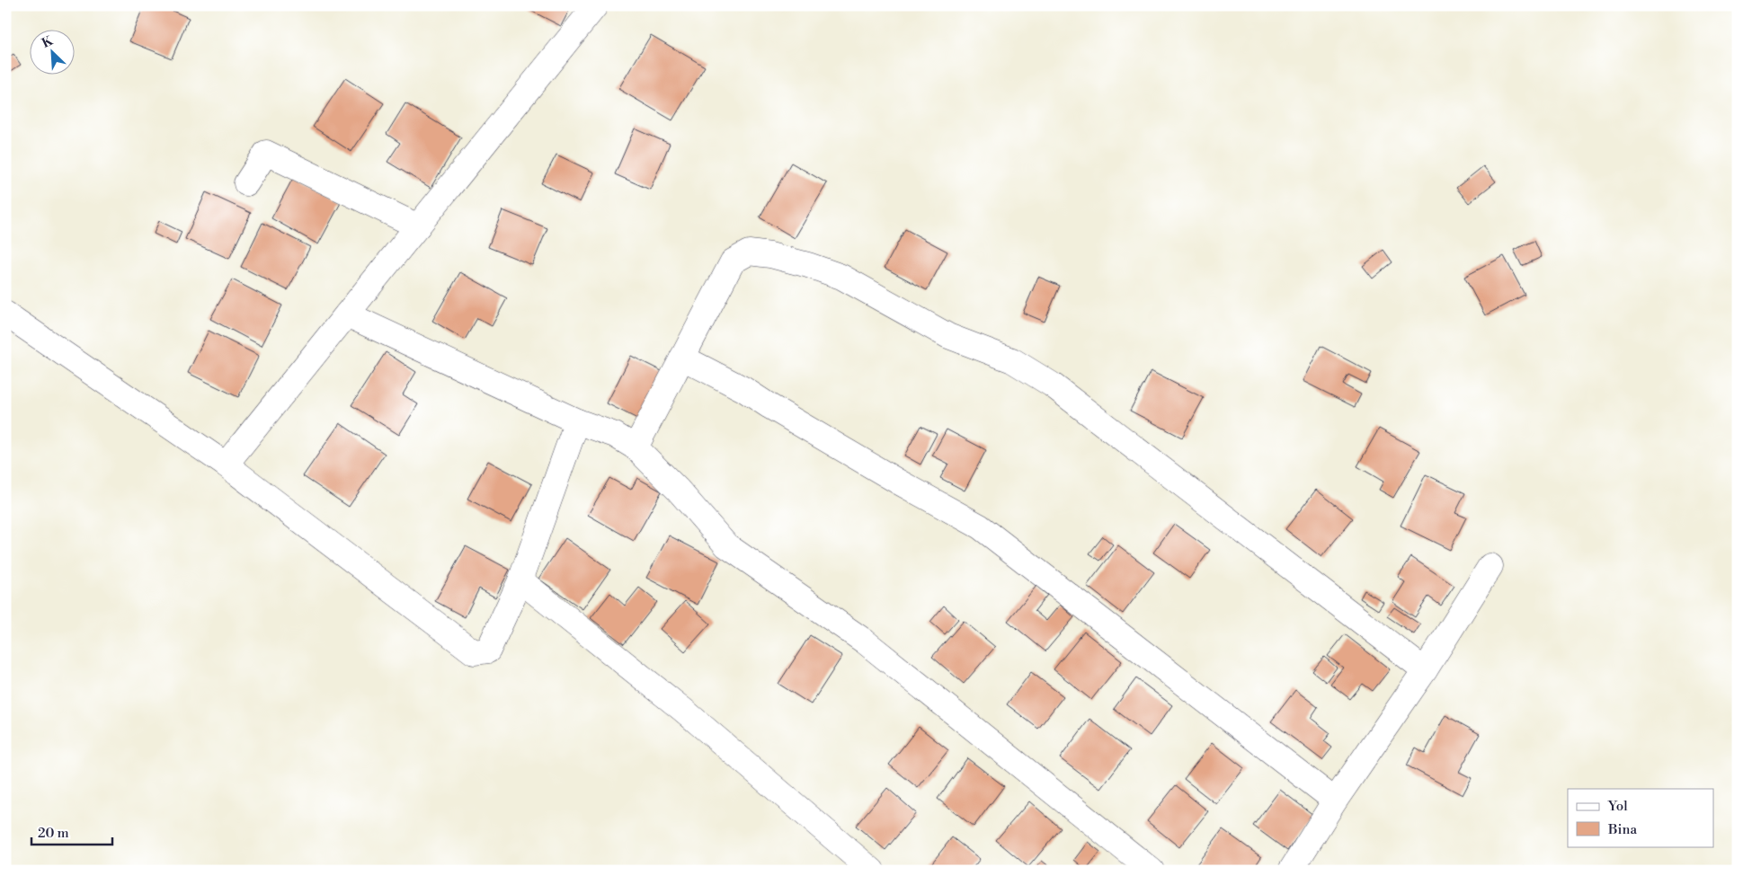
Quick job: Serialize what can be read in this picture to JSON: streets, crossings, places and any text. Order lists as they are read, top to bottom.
{
  "legend": ["Yol", "Bina"],
  "scale_bar": "20 m",
  "north": "top left"
}
